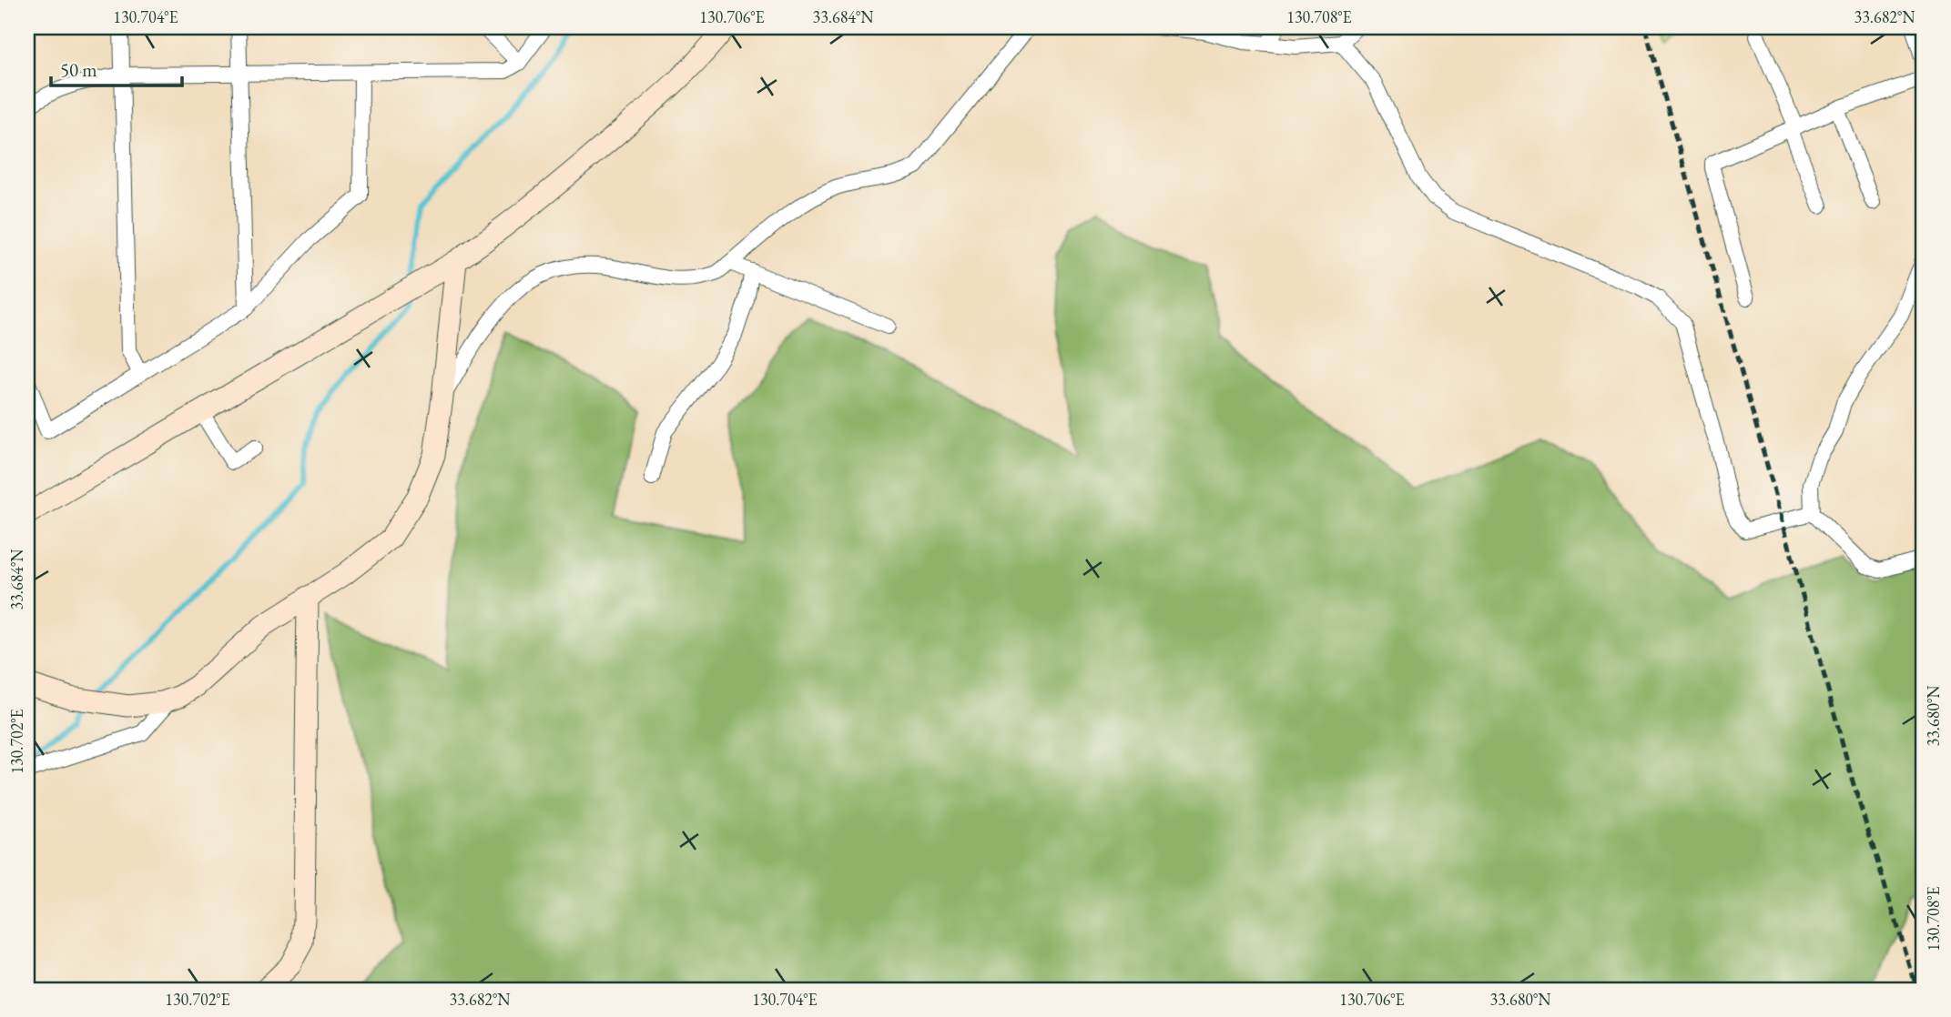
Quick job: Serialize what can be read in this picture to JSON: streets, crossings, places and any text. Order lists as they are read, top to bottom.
{
  "scale_bar": "50 m",
  "coordinates": [
    "130.704°E",
    "130.706°E",
    "33.684°N",
    "130.708°E",
    "33.682°N",
    "33.680°N",
    "130.702°E"
  ]
}
